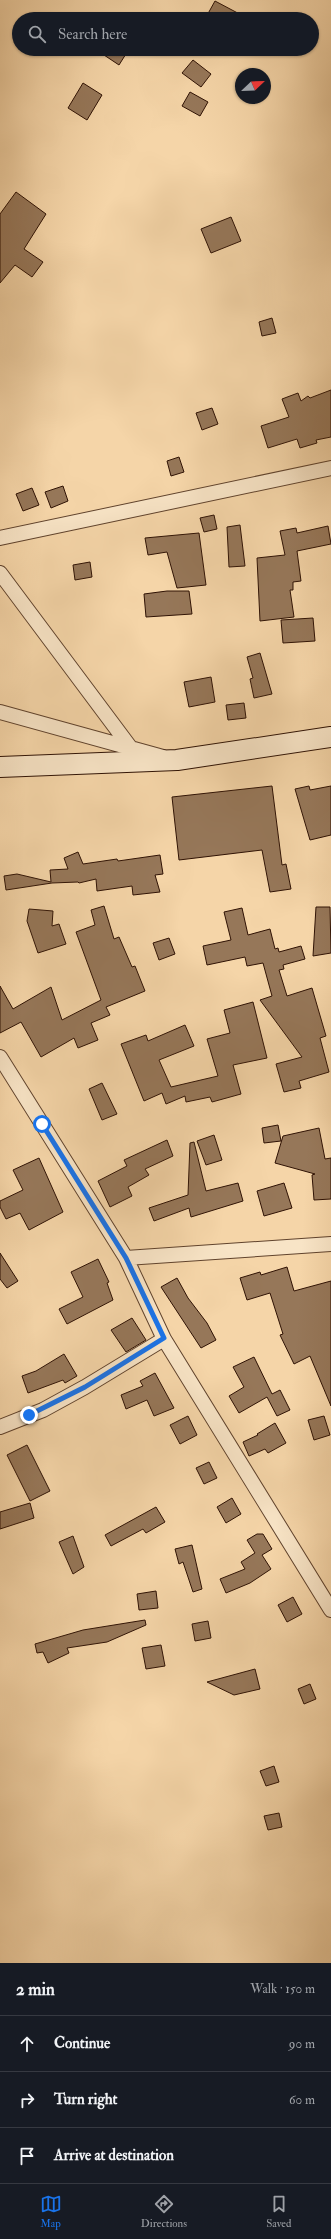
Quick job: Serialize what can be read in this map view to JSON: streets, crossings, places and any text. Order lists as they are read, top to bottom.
{
  "north": "top right",
  "page": {
    "search": "Search here",
    "heading": ["2 min", "Walk · 150 m"],
    "list": [
      ["Continue", "90 m"],
      ["Turn right", "60 m"],
      "Arrive at destination"
    ],
    "nav": ["Map", "Directions", "Saved"]
  }
}
